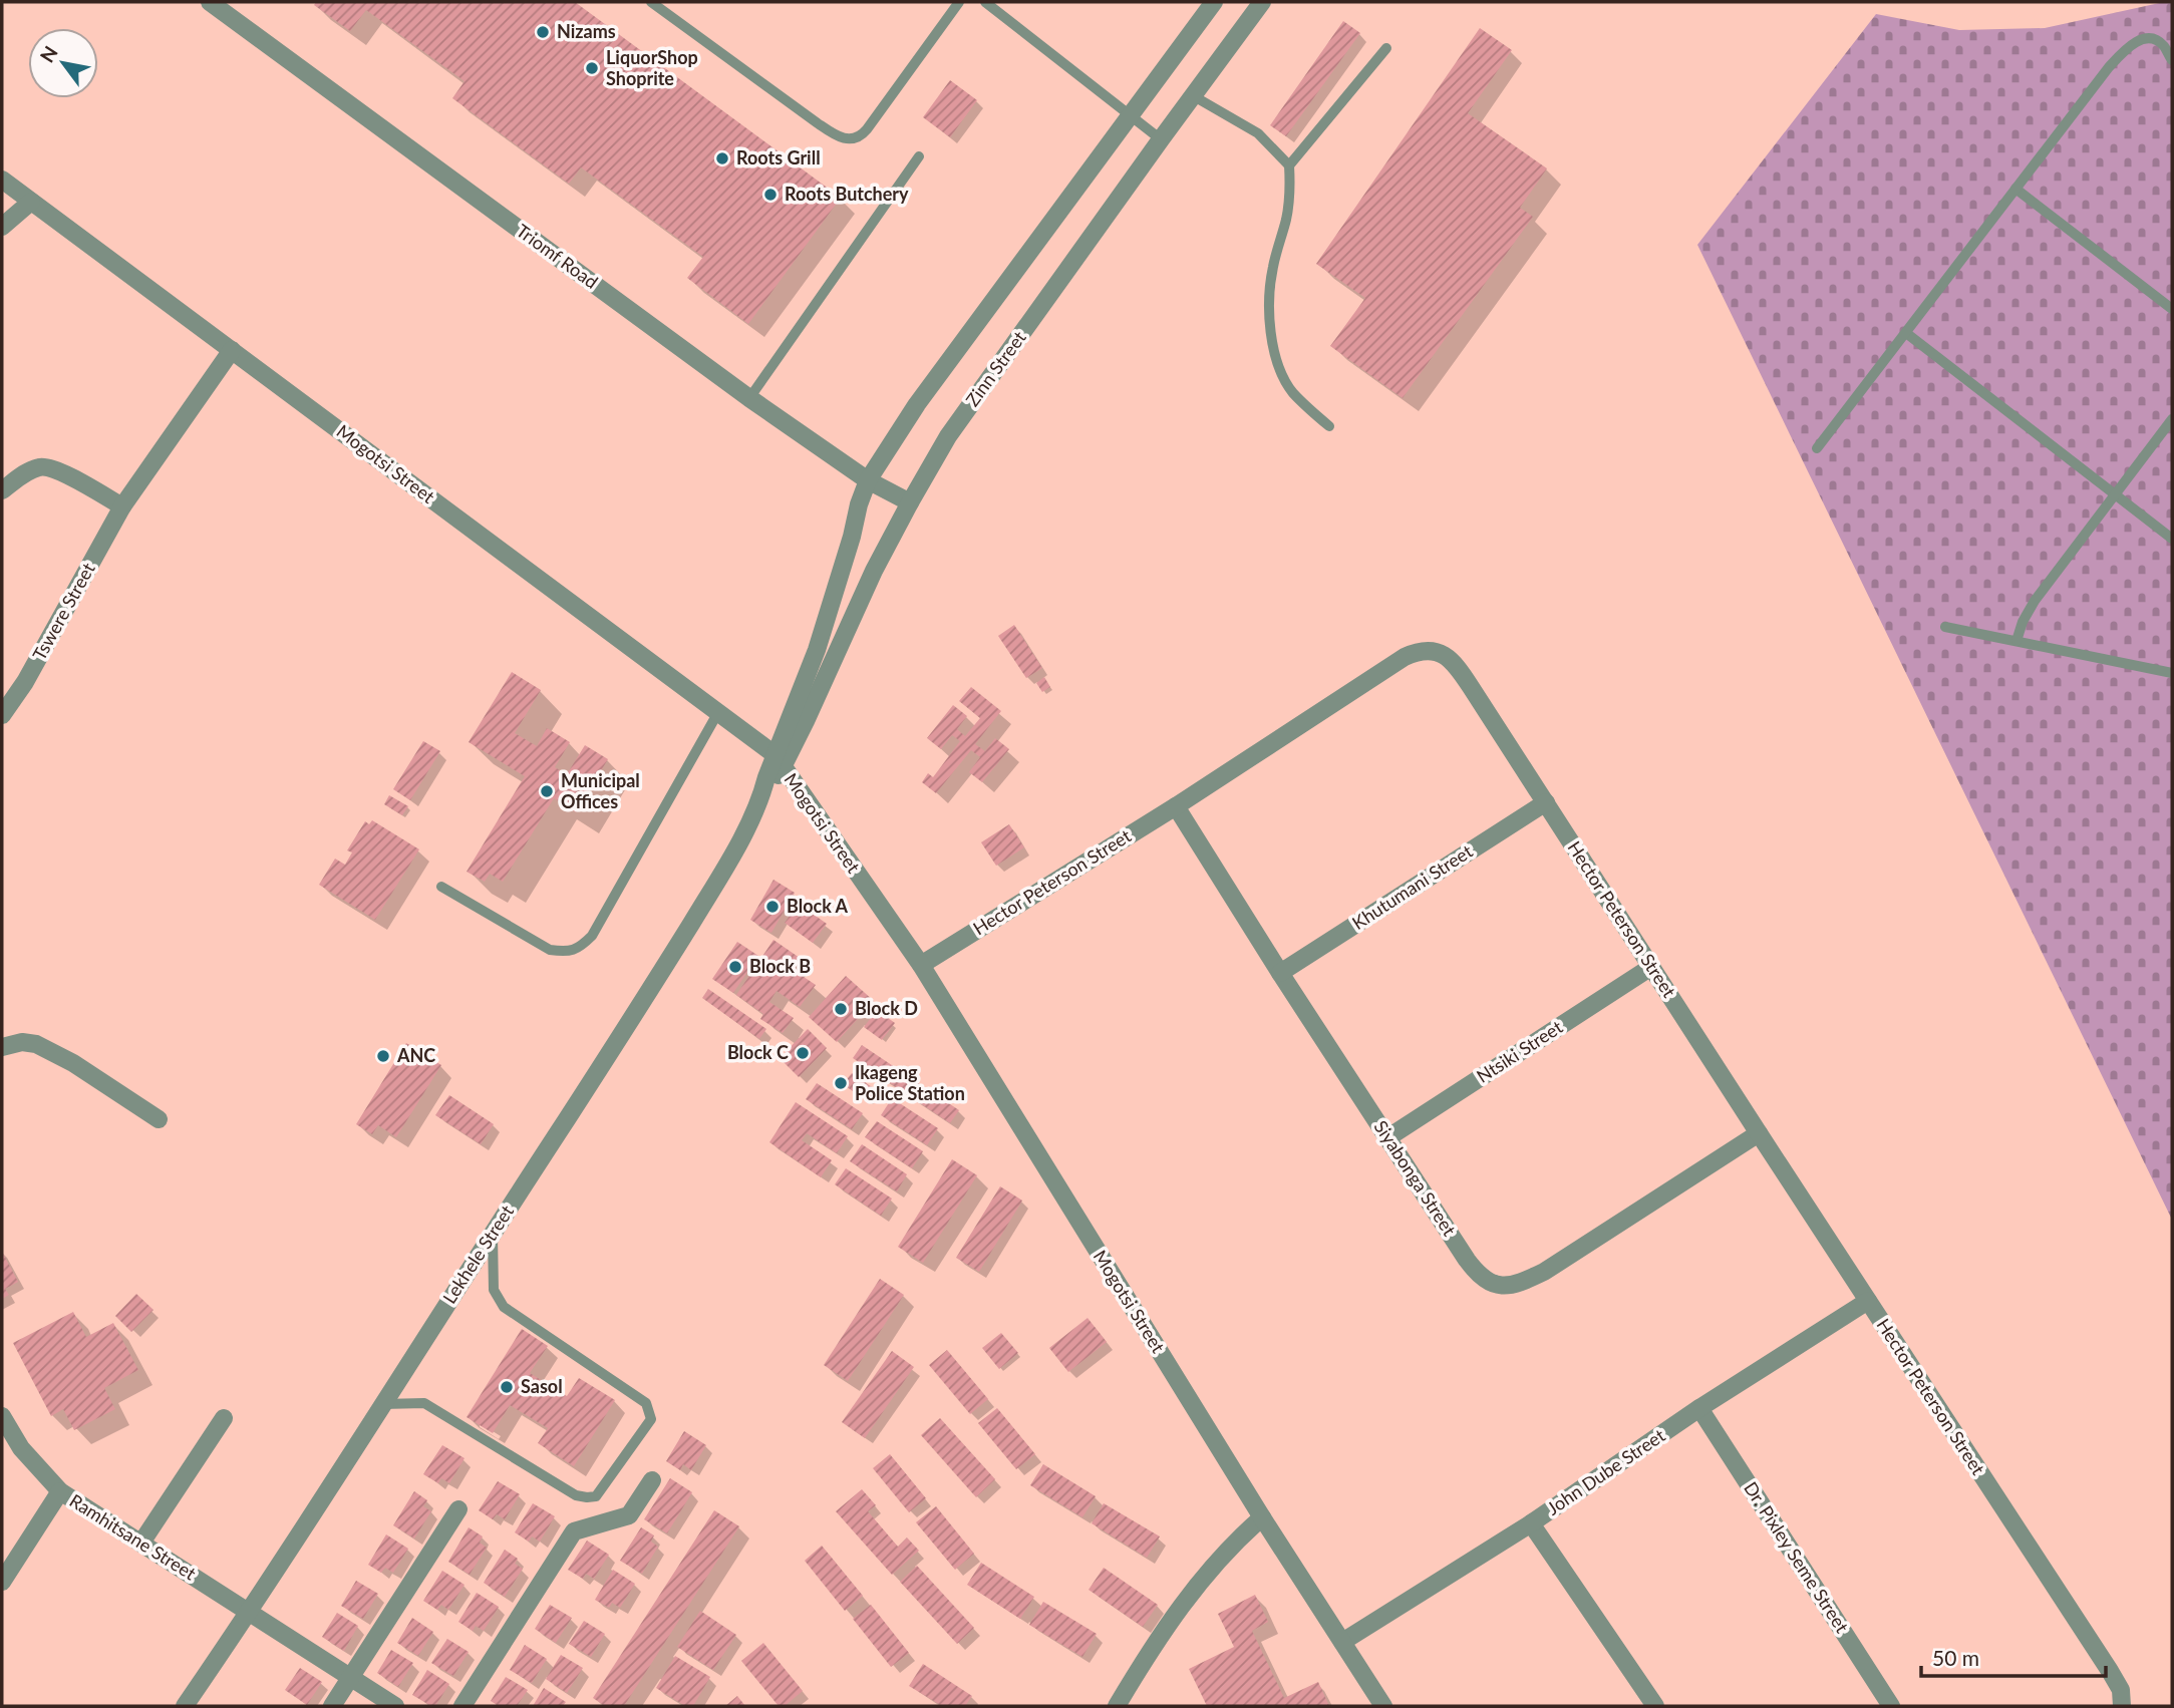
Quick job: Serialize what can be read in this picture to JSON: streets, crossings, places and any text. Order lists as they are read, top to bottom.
{
  "streets": {
    "street": [
      "Triomf Road",
      "Zinn Street",
      "Mogotsi Street",
      "Tswere Street",
      "Hector Peterson Street",
      "Khutumani Street",
      "Ntsiki Street",
      "Siyabonga Street",
      "Lekhele Street",
      "John Dube Street",
      "Ramhitsane Street",
      "Dr. Pixley Seme Street"
    ]
  },
  "crossings": [
    ["Triomf Road", "Zinn Street"],
    ["Zinn Street", "Mogotsi Street"],
    ["Zinn Street", "Lekhele Street"],
    ["Mogotsi Street", "Tswere Street"],
    ["Mogotsi Street", "Hector Peterson Street"],
    ["Mogotsi Street", "Lekhele Street"],
    ["Mogotsi Street", "John Dube Street"],
    ["Hector Peterson Street", "Khutumani Street"],
    ["Hector Peterson Street", "Ntsiki Street"],
    ["Hector Peterson Street", "Siyabonga Street"],
    ["Hector Peterson Street", "John Dube Street"],
    ["Khutumani Street", "Siyabonga Street"],
    ["Ntsiki Street", "Siyabonga Street"],
    ["Lekhele Street", "Ramhitsane Street"],
    ["John Dube Street", "Dr. Pixley Seme Street"]
  ],
  "places": [
    "Nizams",
    "LiquorShop Shoprite",
    "Roots Grill",
    "Roots Butchery",
    "Municipal Offices",
    "Block A",
    "Block B",
    "Block D",
    "Block C",
    "ANC",
    "Ikageng Police Station",
    "Sasol"
  ],
  "scale_bar": "50 m",
  "north": "top left"
}
